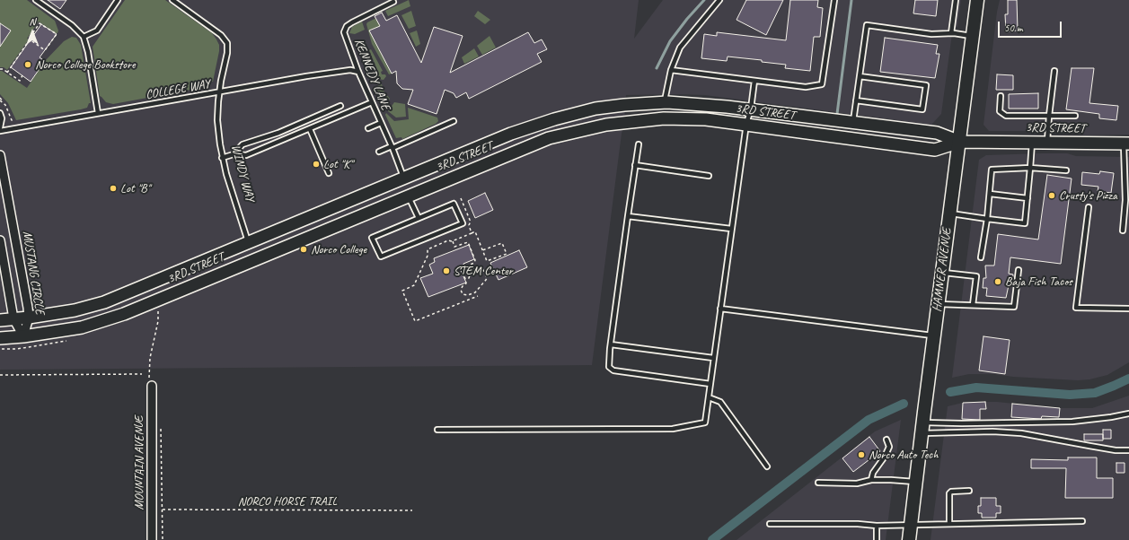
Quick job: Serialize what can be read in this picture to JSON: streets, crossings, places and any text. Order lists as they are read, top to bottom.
{
  "streets": {
    "main road": ["HAMNER AVENUE"],
    "street": [
      "3RD STREET",
      "WINDY WAY",
      "MUSTANG CIRCLE",
      "MOUNTAIN AVENUE"
    ],
    "lane": ["KENNEDY LANE", "COLLEGE WAY"],
    "path": ["NORCO HORSE TRAIL"]
  },
  "crossings": [
    ["KENNEDY LANE", "COLLEGE WAY"],
    ["KENNEDY LANE", "3RD STREET"],
    ["COLLEGE WAY", "WINDY WAY"],
    ["3RD STREET", "WINDY WAY"],
    ["3RD STREET", "HAMNER AVENUE"],
    ["3RD STREET", "MUSTANG CIRCLE"]
  ],
  "places": [
    "Norco College Bookstore",
    "Lot \"K\"",
    "Lot \"B\"",
    "Crusty's Pizza",
    "Norco College",
    "STEM Center",
    "Baja Fish Tacos",
    "Norco Auto Tech"
  ],
  "scale_bar": "50 m",
  "north": "top"
}
